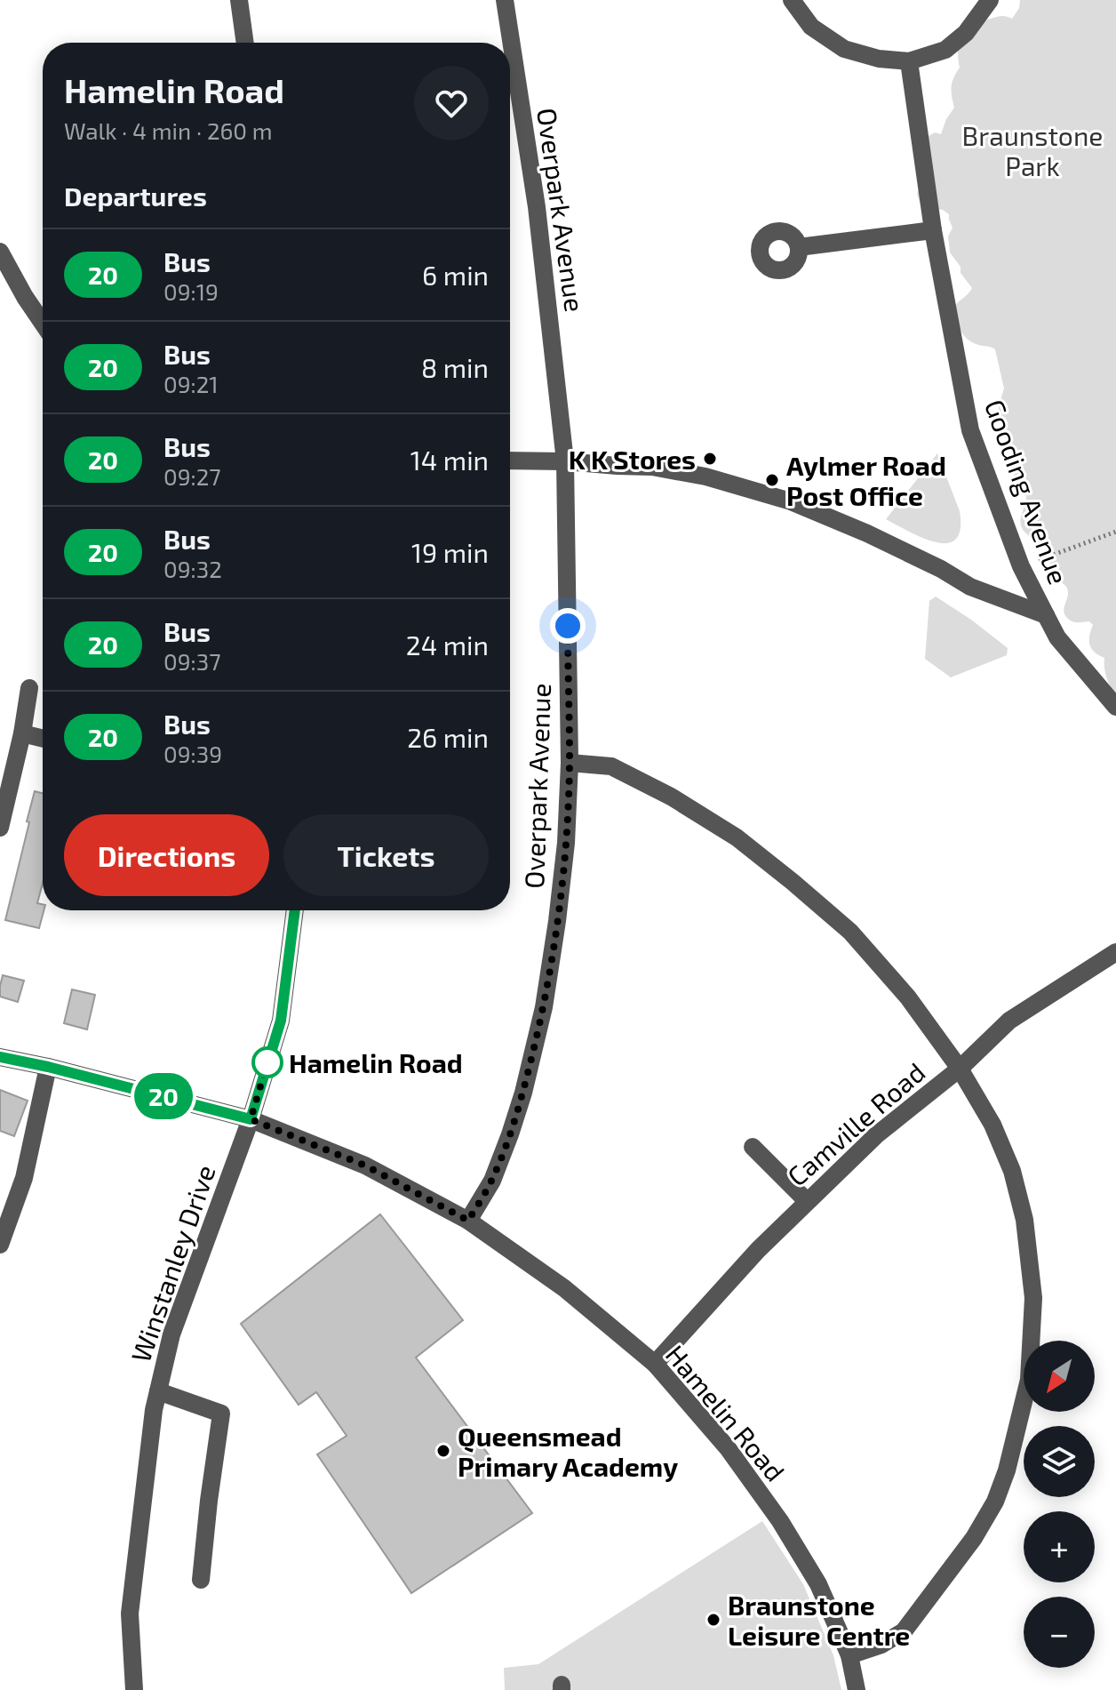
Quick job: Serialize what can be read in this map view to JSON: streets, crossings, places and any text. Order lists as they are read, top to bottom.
{
  "streets": {
    "street": [
      "Overpark Avenue",
      "Gooding Avenue",
      "Camville Road",
      "Winstanley Drive",
      "Hamelin Road"
    ]
  },
  "crossings": [
    ["Overpark Avenue", "Hamelin Road"],
    ["Camville Road", "Hamelin Road"],
    ["Winstanley Drive", "Hamelin Road"]
  ],
  "parks": ["Braunstone Park"],
  "places": [
    "K K Stores",
    "Aylmer Road Post Office",
    "Hamelin Road",
    "Queensmead Primary Academy",
    "Braunstone Leisure Centre"
  ],
  "lines": ["bus line 20"],
  "north": "bottom left",
  "page": {
    "on_map": "20",
    "heading": [
      ["Hamelin Road", "Walk · 4 min · 260 m"],
      "Departures"
    ],
    "list": [
      {
        "mark": "20",
        "name": "Bus",
        "note": "09:19",
        "value": "6 min"
      },
      {
        "mark": "20",
        "name": "Bus",
        "note": "09:21",
        "value": "8 min"
      },
      {
        "mark": "20",
        "name": "Bus",
        "note": "09:27",
        "value": "14 min"
      },
      {
        "mark": "20",
        "name": "Bus",
        "note": "09:32",
        "value": "19 min"
      },
      {
        "mark": "20",
        "name": "Bus",
        "note": "09:37",
        "value": "24 min"
      },
      {
        "mark": "20",
        "name": "Bus",
        "note": "09:39",
        "value": "26 min"
      }
    ],
    "buttons": ["Directions", "Tickets"],
    "map_buttons": ["+", "−"]
  }
}
